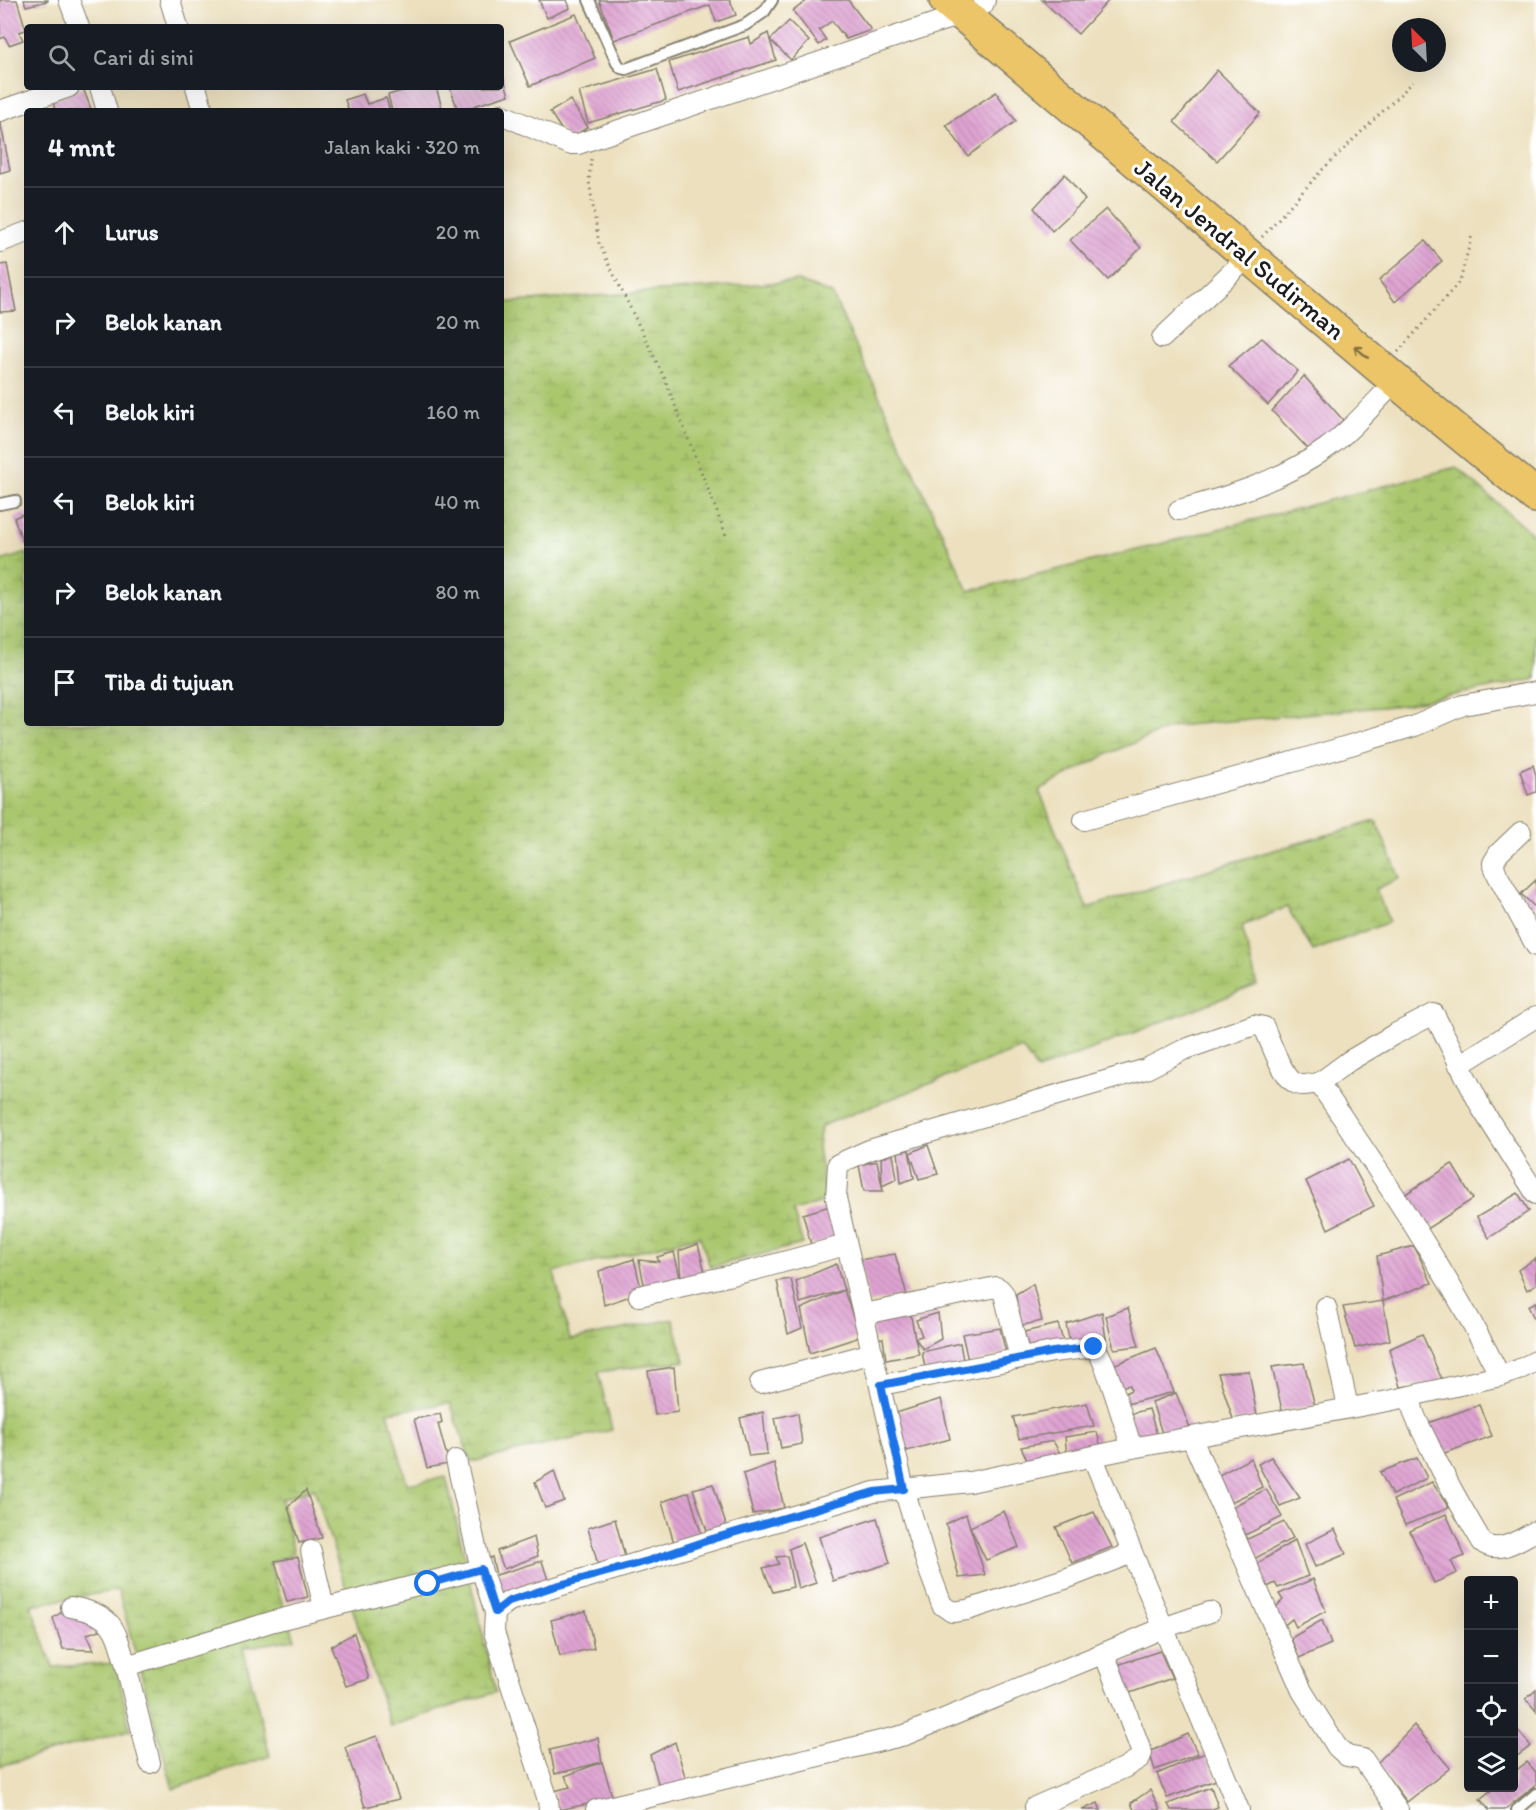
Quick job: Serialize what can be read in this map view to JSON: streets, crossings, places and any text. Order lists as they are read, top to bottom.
{
  "streets": {
    "highway": ["Jalan Jendral Sudirman"]
  },
  "north": "top left",
  "page": {
    "search": "Cari di sini",
    "heading": ["4 mnt", "Jalan kaki · 320 m"],
    "list": [
      ["Lurus", "20 m"],
      ["Belok kanan", "20 m"],
      ["Belok kiri", "160 m"],
      ["Belok kiri", "40 m"],
      ["Belok kanan", "80 m"],
      "Tiba di tujuan"
    ],
    "map_buttons": ["+", "−"]
  }
}
